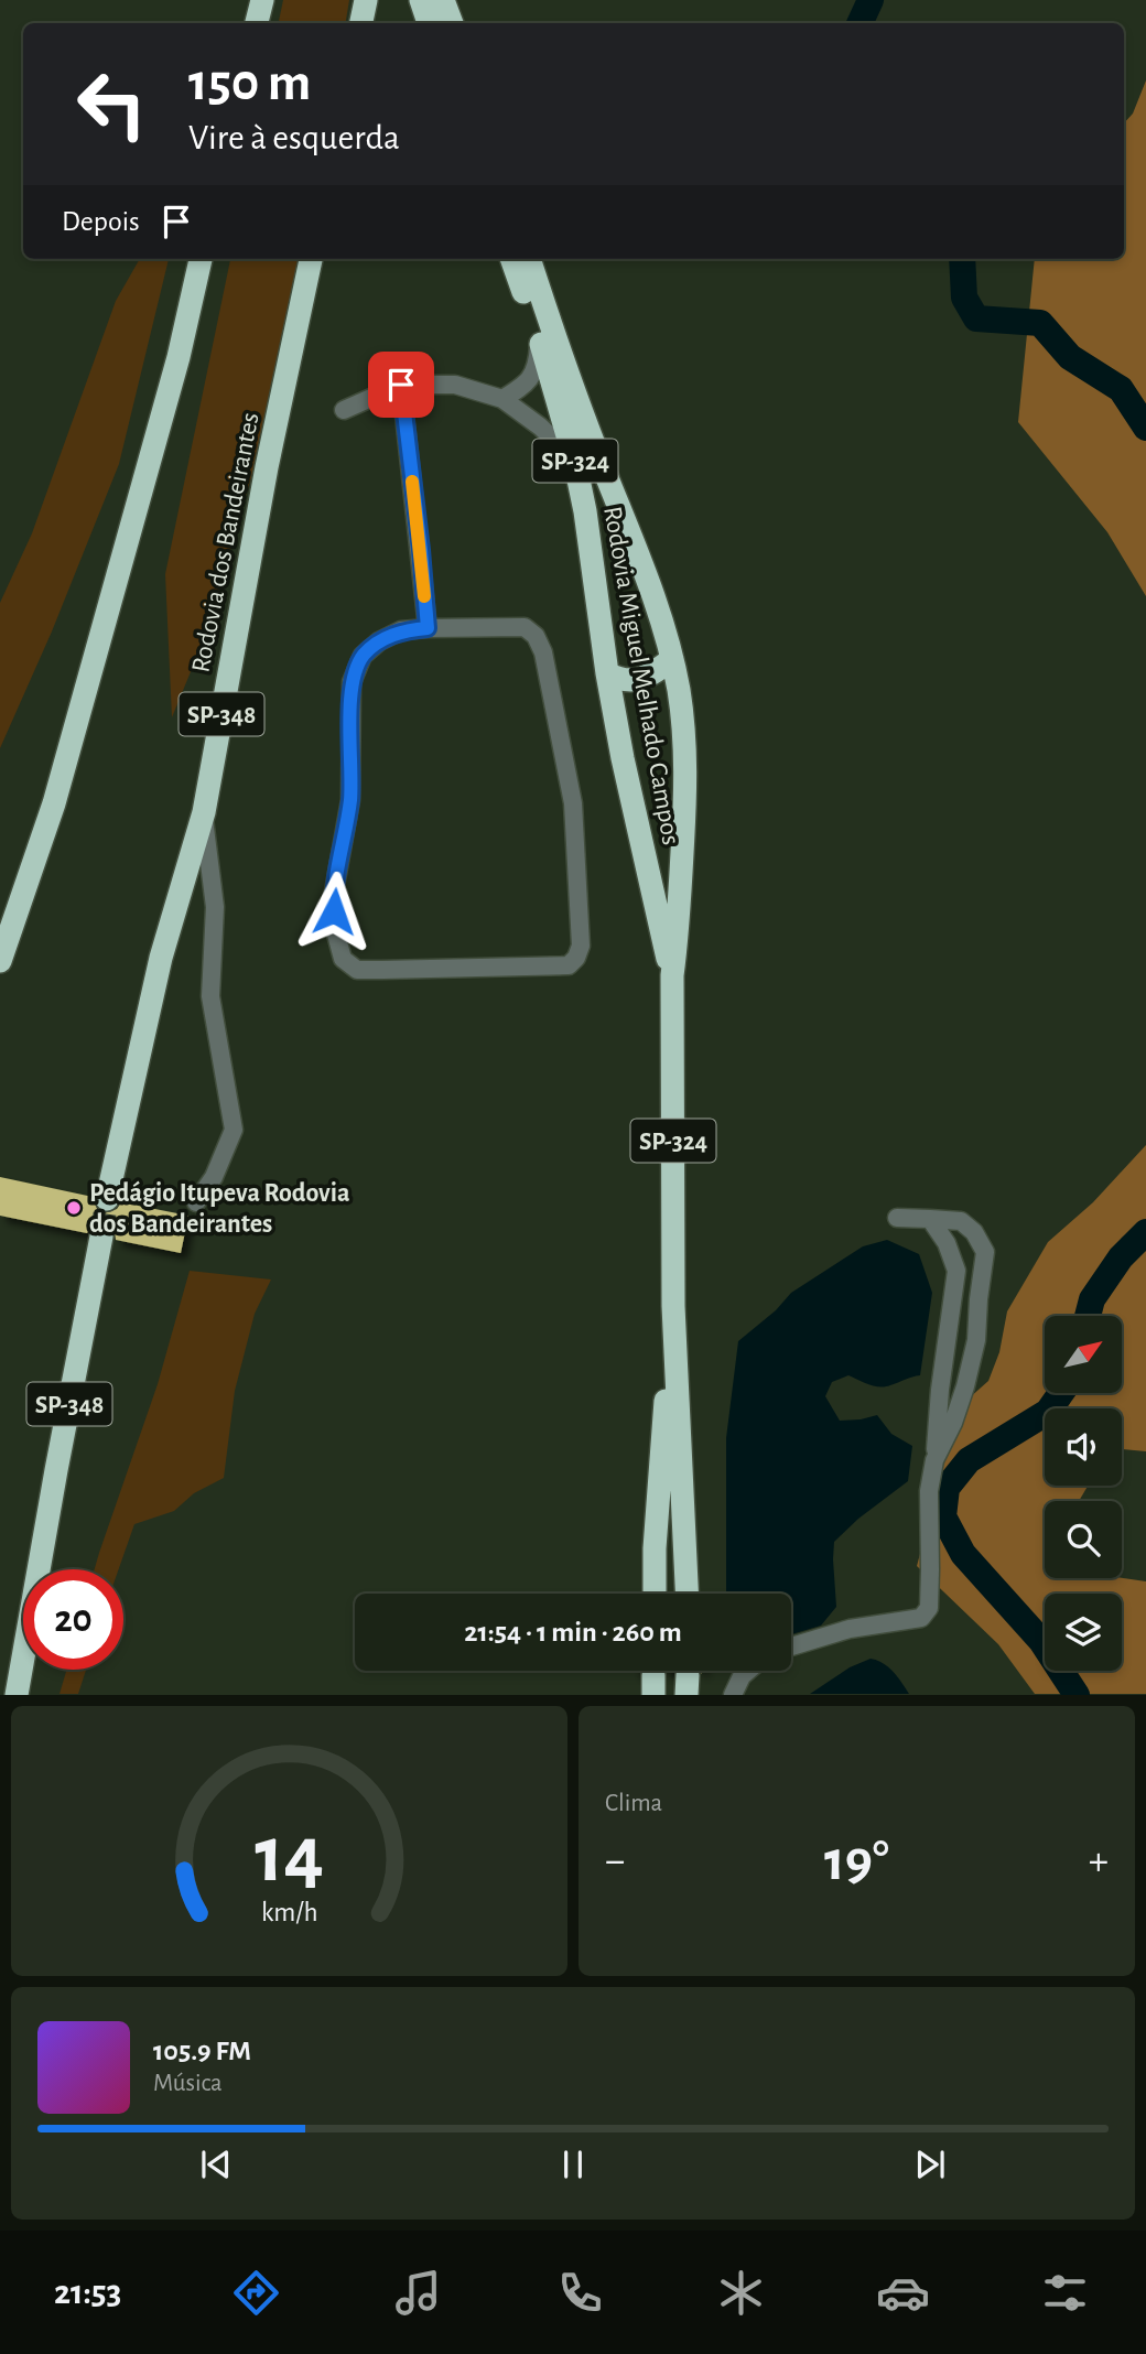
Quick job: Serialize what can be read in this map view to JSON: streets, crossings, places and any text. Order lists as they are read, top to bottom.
{
  "streets": {
    "highway": [
      "SP-324",
      "Rodovia dos Bandeirantes",
      "Rodovia Miguel Melhado Campos",
      "SP-348"
    ]
  },
  "places": ["Pedágio Itupeva Rodovia dos Bandeirantes"],
  "north": "top right",
  "page": {
    "turn": ["150 m", "Vire à esquerda"],
    "then": "Depois",
    "limit": "20",
    "trip": "21:54 · 1 min · 260 m",
    "tile": "Clima",
    "heat": ["−", "19°", "+"],
    "song": ["105.9 FM", "Música"],
    "tabs": "21:53",
    "gauge": ["14", "km/h"]
  }
}
